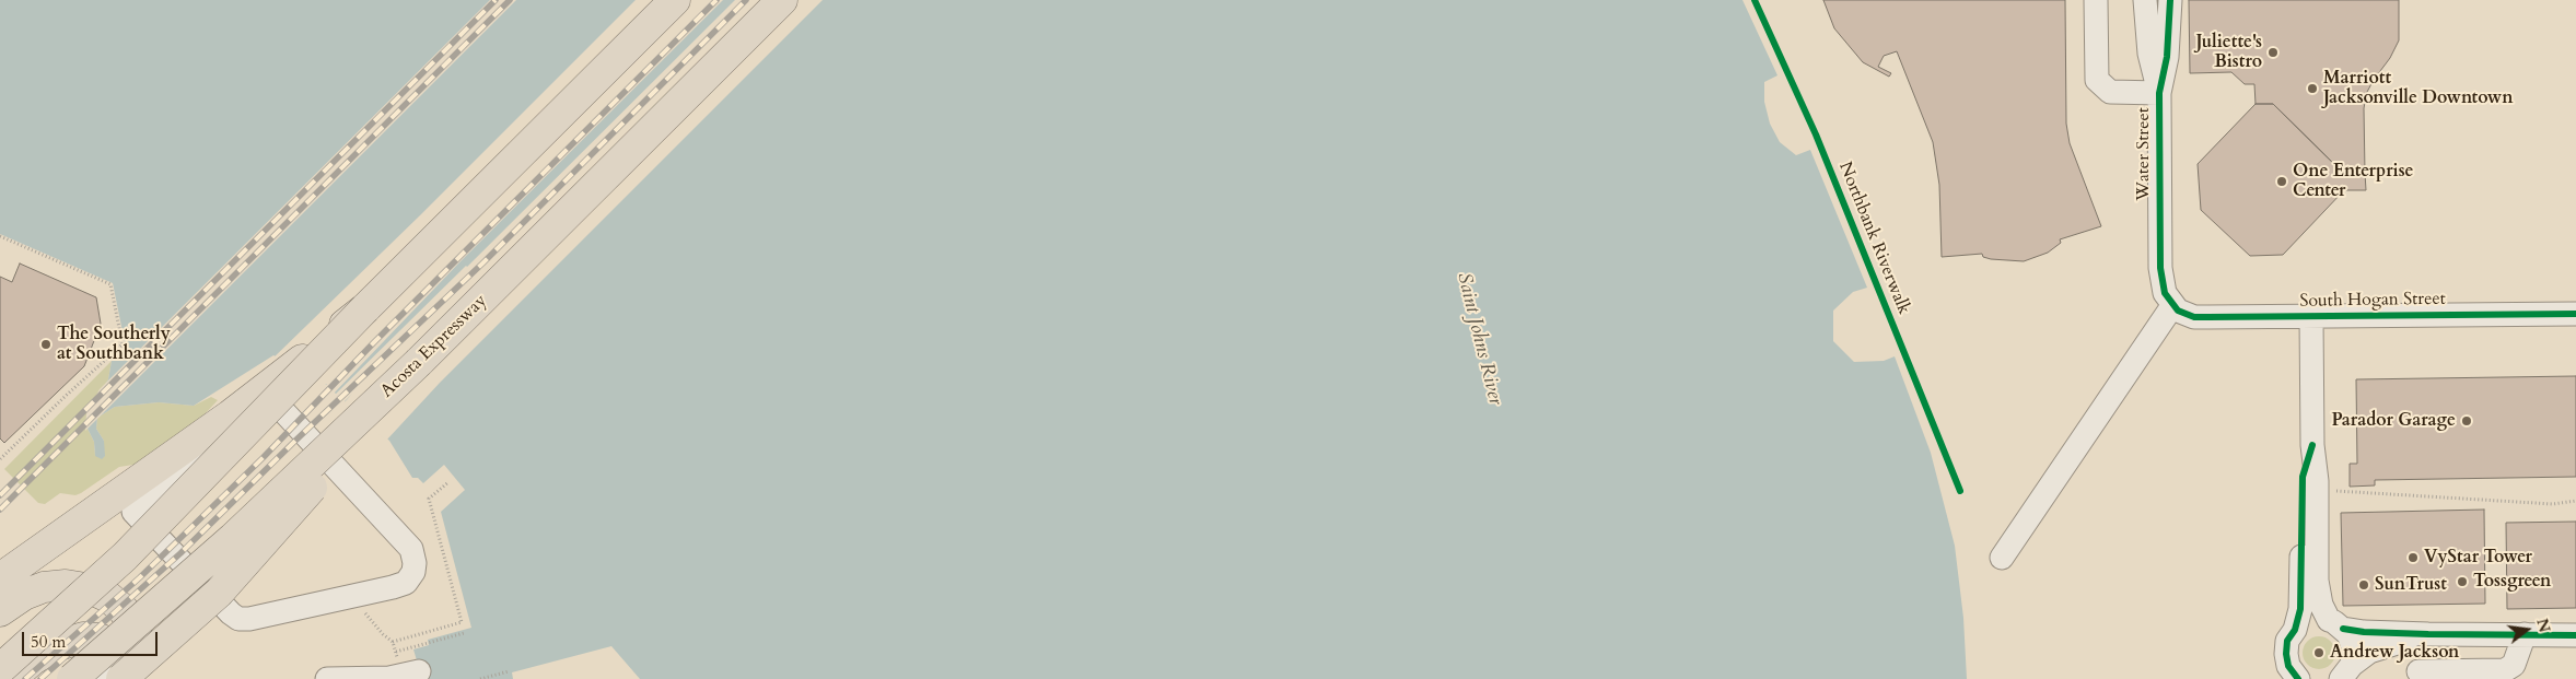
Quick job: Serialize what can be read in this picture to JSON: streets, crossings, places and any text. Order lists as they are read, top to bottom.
{
  "streets": {
    "highway": ["Acosta Expressway"],
    "street": ["Water Street", "South Hogan Street"],
    "cycle path": ["Northbank Riverwalk"]
  },
  "crossings": [
    ["Water Street", "South Hogan Street"]
  ],
  "water": ["Saint Johns River"],
  "places": [
    "Juliette's Bistro",
    "Marriott Jacksonville Downtown",
    "One Enterprise Center",
    "The Southerly at Southbank",
    "Parador Garage",
    "VyStar Tower",
    "Tossgreen",
    "SunTrust",
    "Andrew Jackson"
  ],
  "scale_bar": "50 m",
  "north": "right"
}
